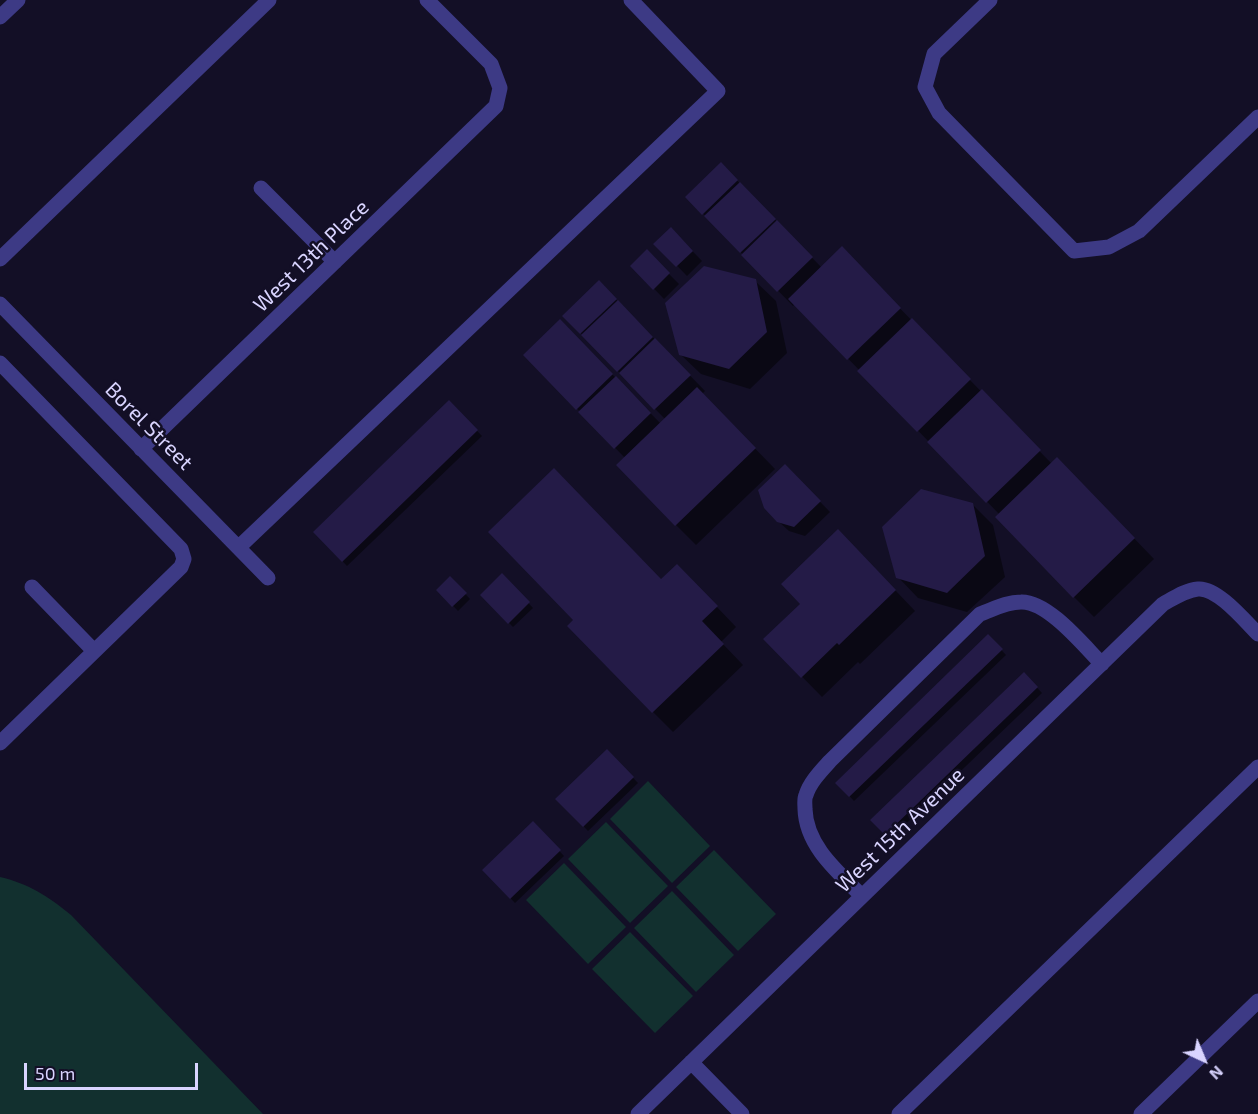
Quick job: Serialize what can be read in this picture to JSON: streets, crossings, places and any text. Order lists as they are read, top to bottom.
{
  "streets": {
    "street": ["West 13th Place", "Borel Street", "West 15th Avenue"]
  },
  "crossings": [
    ["West 13th Place", "Borel Street"]
  ],
  "scale_bar": "50 m",
  "north": "bottom right"
}
